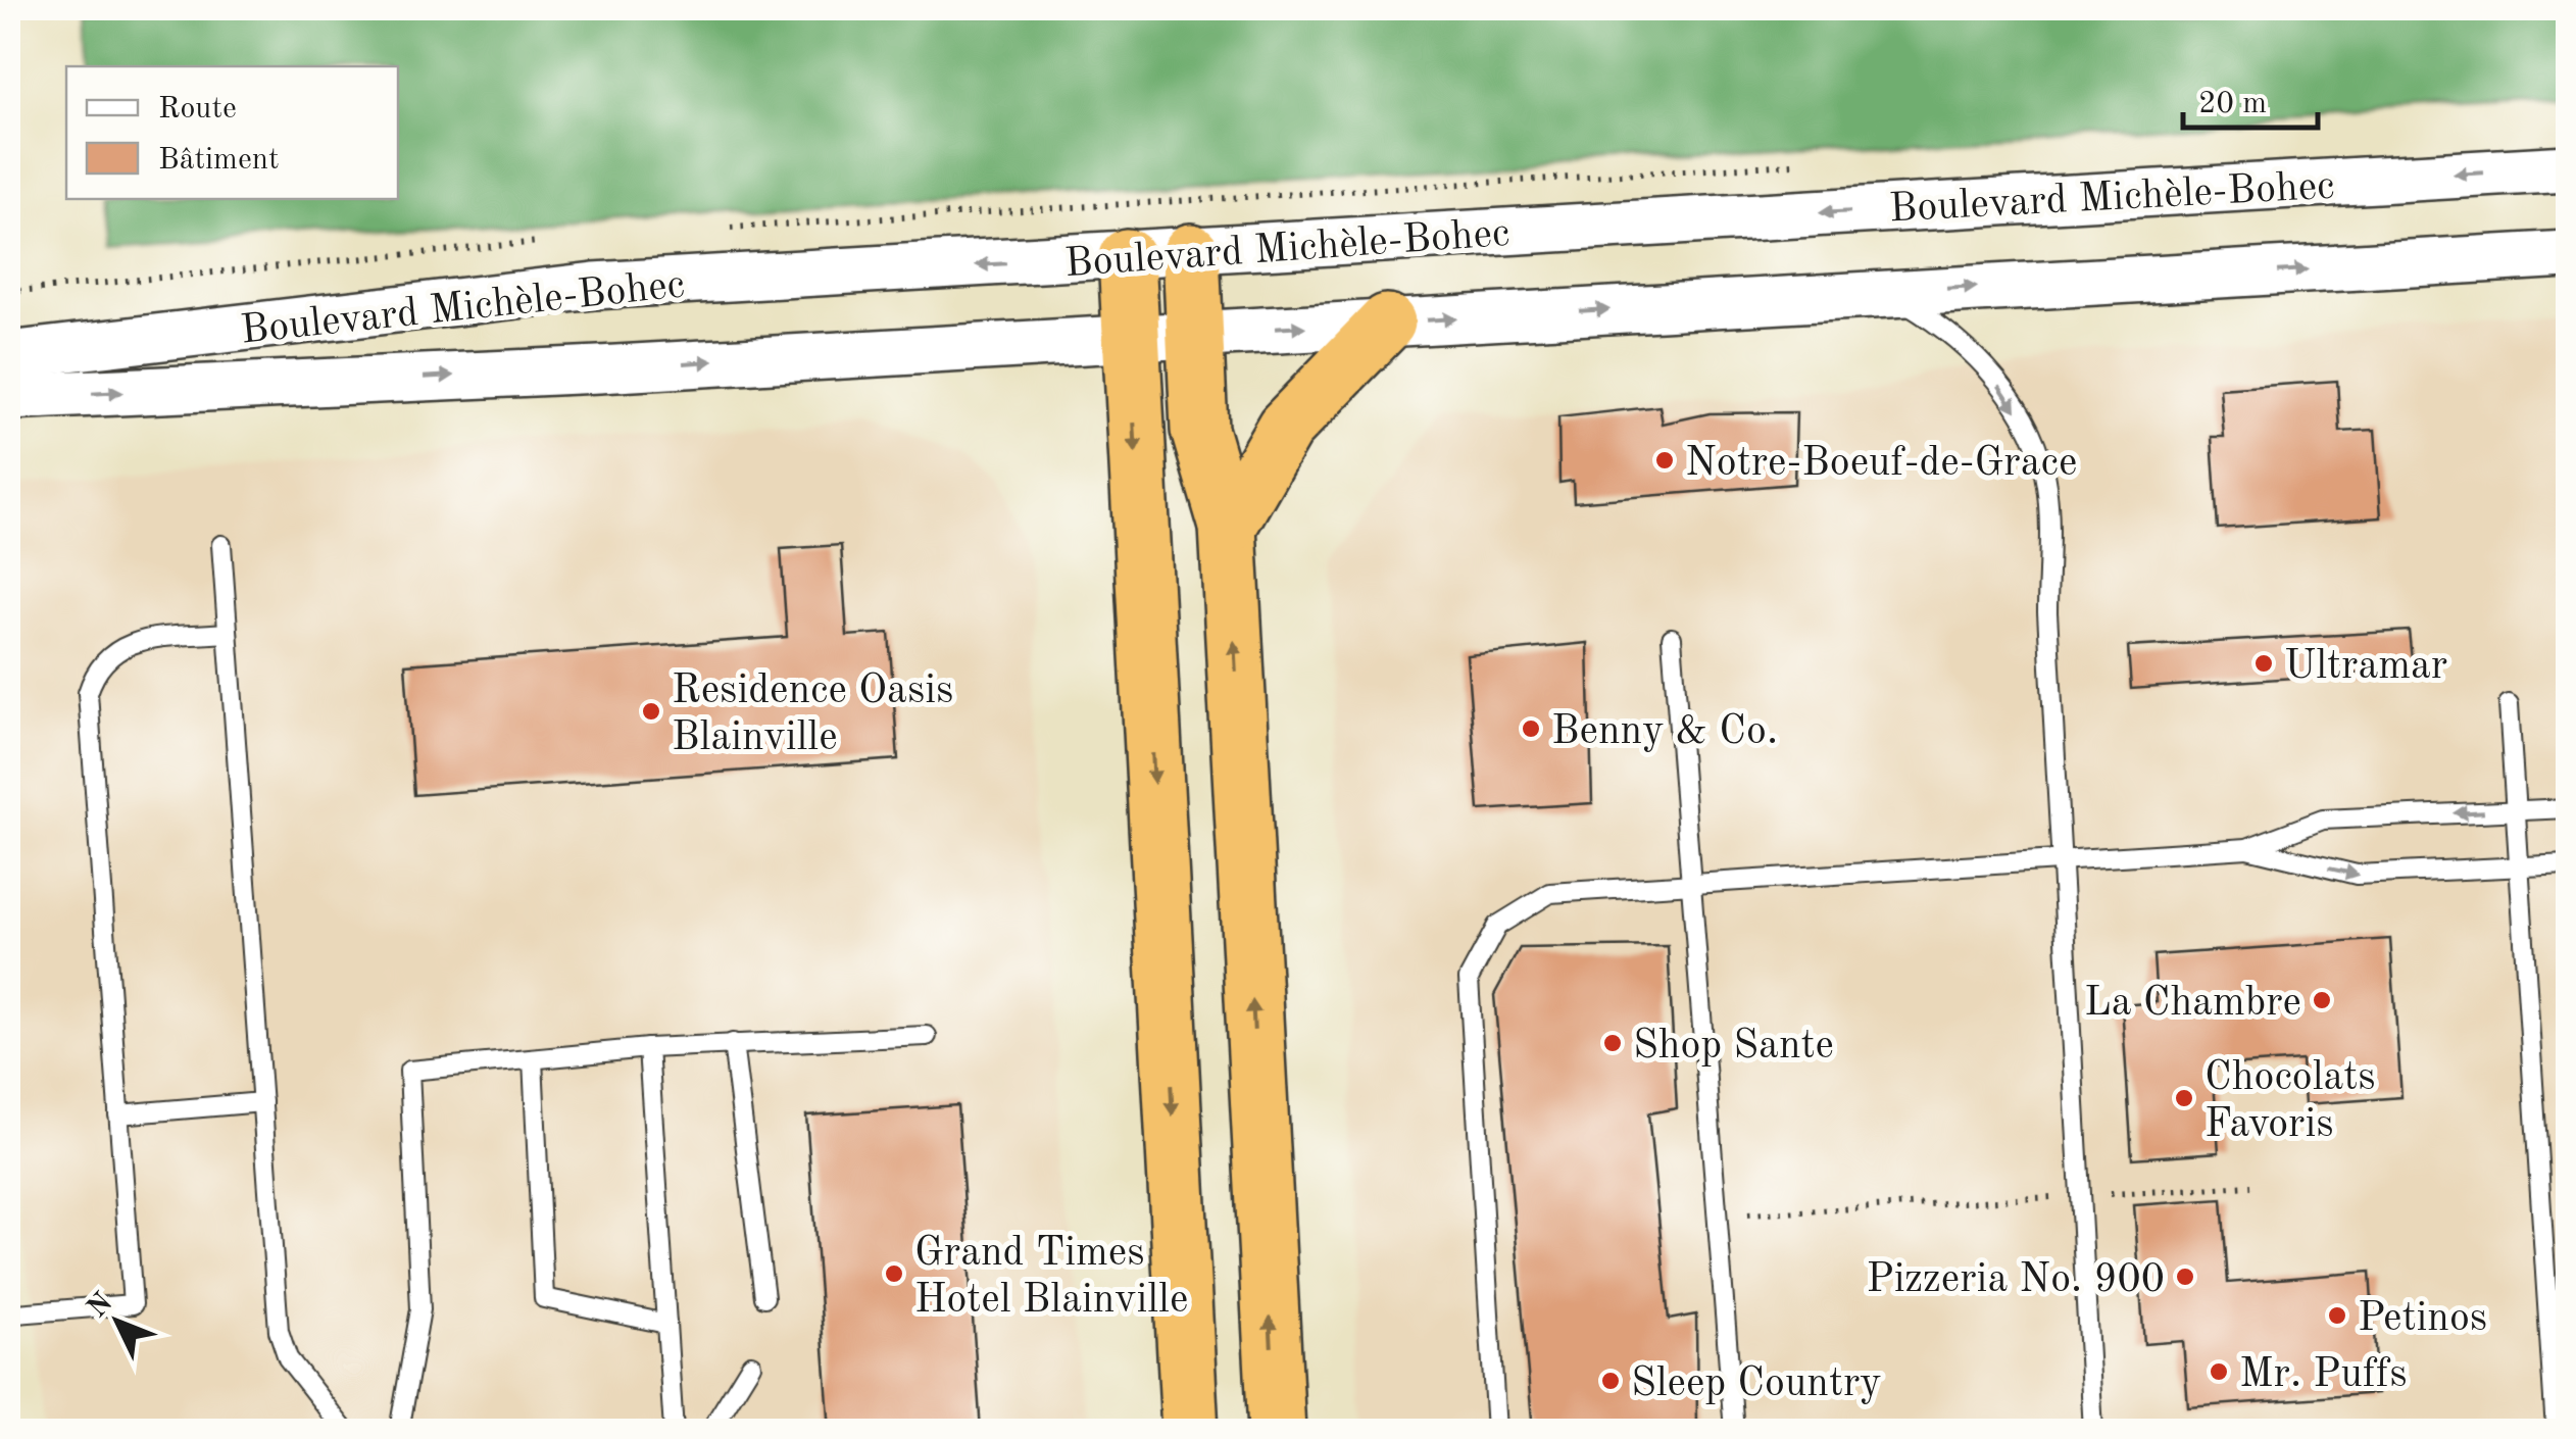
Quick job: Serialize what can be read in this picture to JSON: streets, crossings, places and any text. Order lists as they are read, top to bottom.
{
  "streets": {
    "street": ["Boulevard Michèle-Bohec"]
  },
  "places": [
    "Notre-Boeuf-de-Grace",
    "Ultramar",
    "Residence Oasis Blainville",
    "Benny & Co.",
    "La Chambre",
    "Shop Sante",
    "Chocolats Favoris",
    "Grand Times Hotel Blainville",
    "Pizzeria No. 900",
    "Petinos",
    "Mr. Puffs",
    "Sleep Country"
  ],
  "legend": ["Route", "Bâtiment"],
  "scale_bar": "20 m",
  "north": "top left"
}
